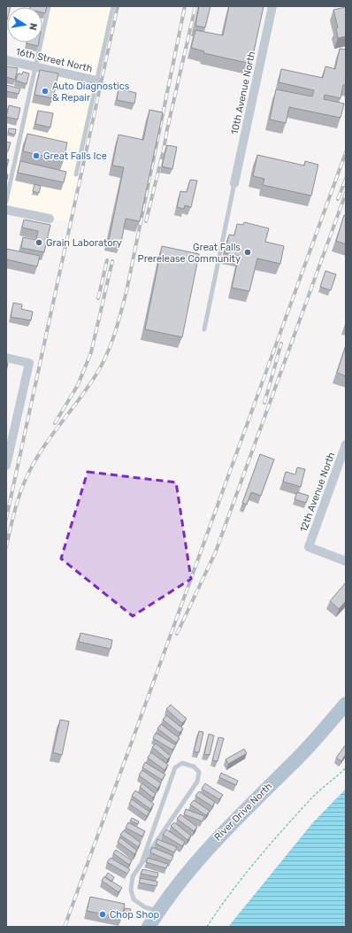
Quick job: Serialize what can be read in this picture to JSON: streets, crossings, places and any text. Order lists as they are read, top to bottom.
{
  "streets": {
    "main road": ["River Drive North"],
    "street": ["16th Street North", "10th Avenue North", "12th Avenue North"]
  },
  "places": [
    "Auto Diagnostics & Repair",
    "Great Falls Ice",
    "Grain Laboratory",
    "Great Falls Prerelease Community",
    "Chop Shop"
  ],
  "north": "right"
}
